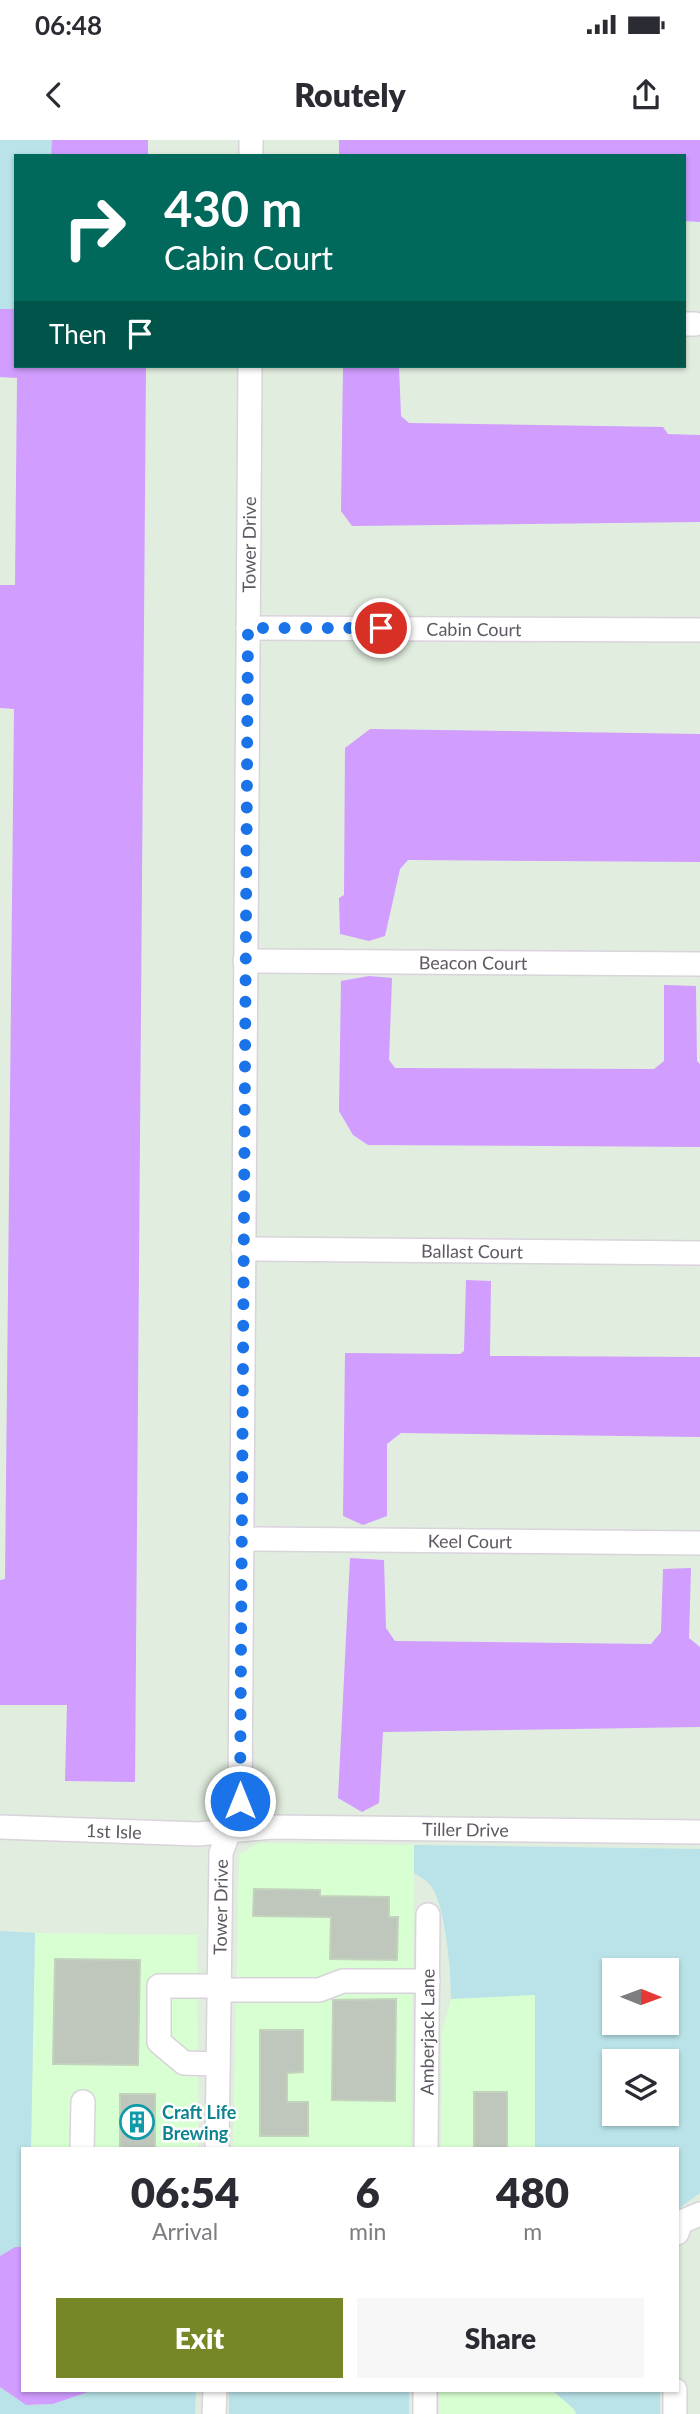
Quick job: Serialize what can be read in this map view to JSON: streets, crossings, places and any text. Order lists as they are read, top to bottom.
{
  "streets": {
    "street": [
      "Tower Drive",
      "Cabin Court",
      "Beacon Court",
      "Ballast Court",
      "Keel Court",
      "Tiller Drive",
      "1st Isle",
      "Amberjack Lane"
    ]
  },
  "crossings": [
    ["Tower Drive", "Cabin Court"],
    ["Tower Drive", "Beacon Court"],
    ["Tower Drive", "Ballast Court"],
    ["Tower Drive", "Keel Court"],
    ["Tower Drive", "Tiller Drive"],
    ["Tower Drive", "1st Isle"],
    ["Tiller Drive", "1st Isle"]
  ],
  "places": {
    "building": ["Craft Life Brewing"]
  },
  "north": "right",
  "page": {
    "status": "06:48",
    "header": "Routely",
    "turn": ["430 m", "Cabin Court"],
    "then": "Then",
    "eta": [
      "06:54",
      "Arrival",
      "6",
      "min",
      "480",
      "m"
    ],
    "buttons": ["Exit", "Share"]
  }
}
